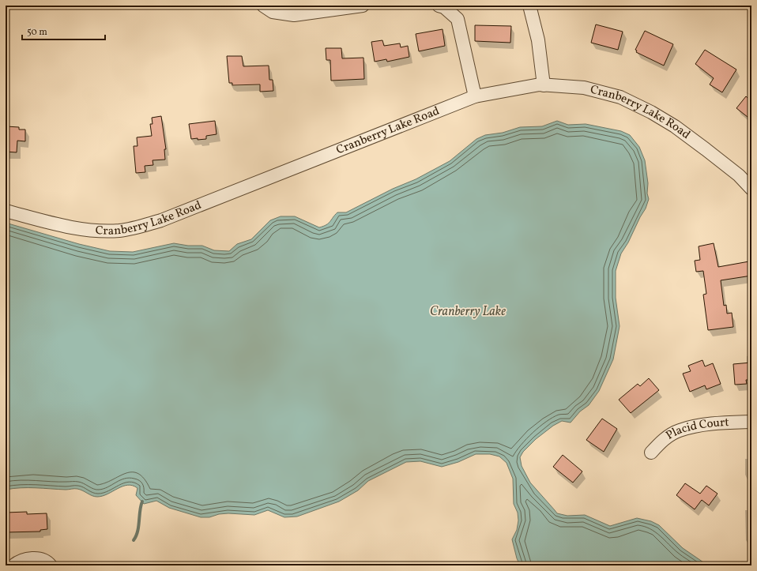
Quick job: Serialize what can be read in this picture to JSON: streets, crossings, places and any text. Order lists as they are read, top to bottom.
{
  "streets": {
    "street": ["Cranberry Lake Road", "Placid Court"]
  },
  "water": ["Cranberry Lake"],
  "scale_bar": "50 m"
}
